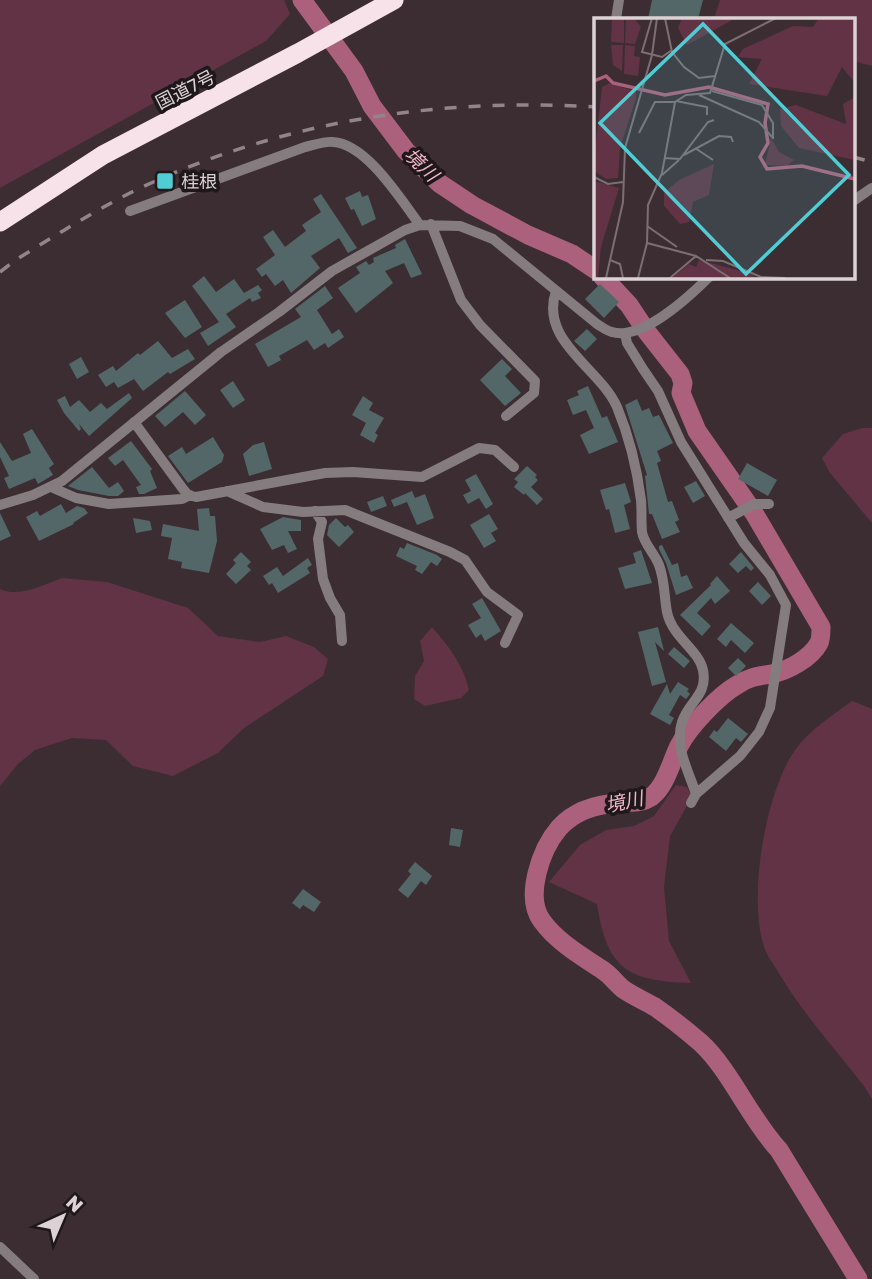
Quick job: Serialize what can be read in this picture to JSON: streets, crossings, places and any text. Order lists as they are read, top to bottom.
{
  "streets": {
    "highway": ["国道7号"]
  },
  "water": ["境川"],
  "places": {
    "transit": ["桂根"]
  },
  "north": "top right"
}
